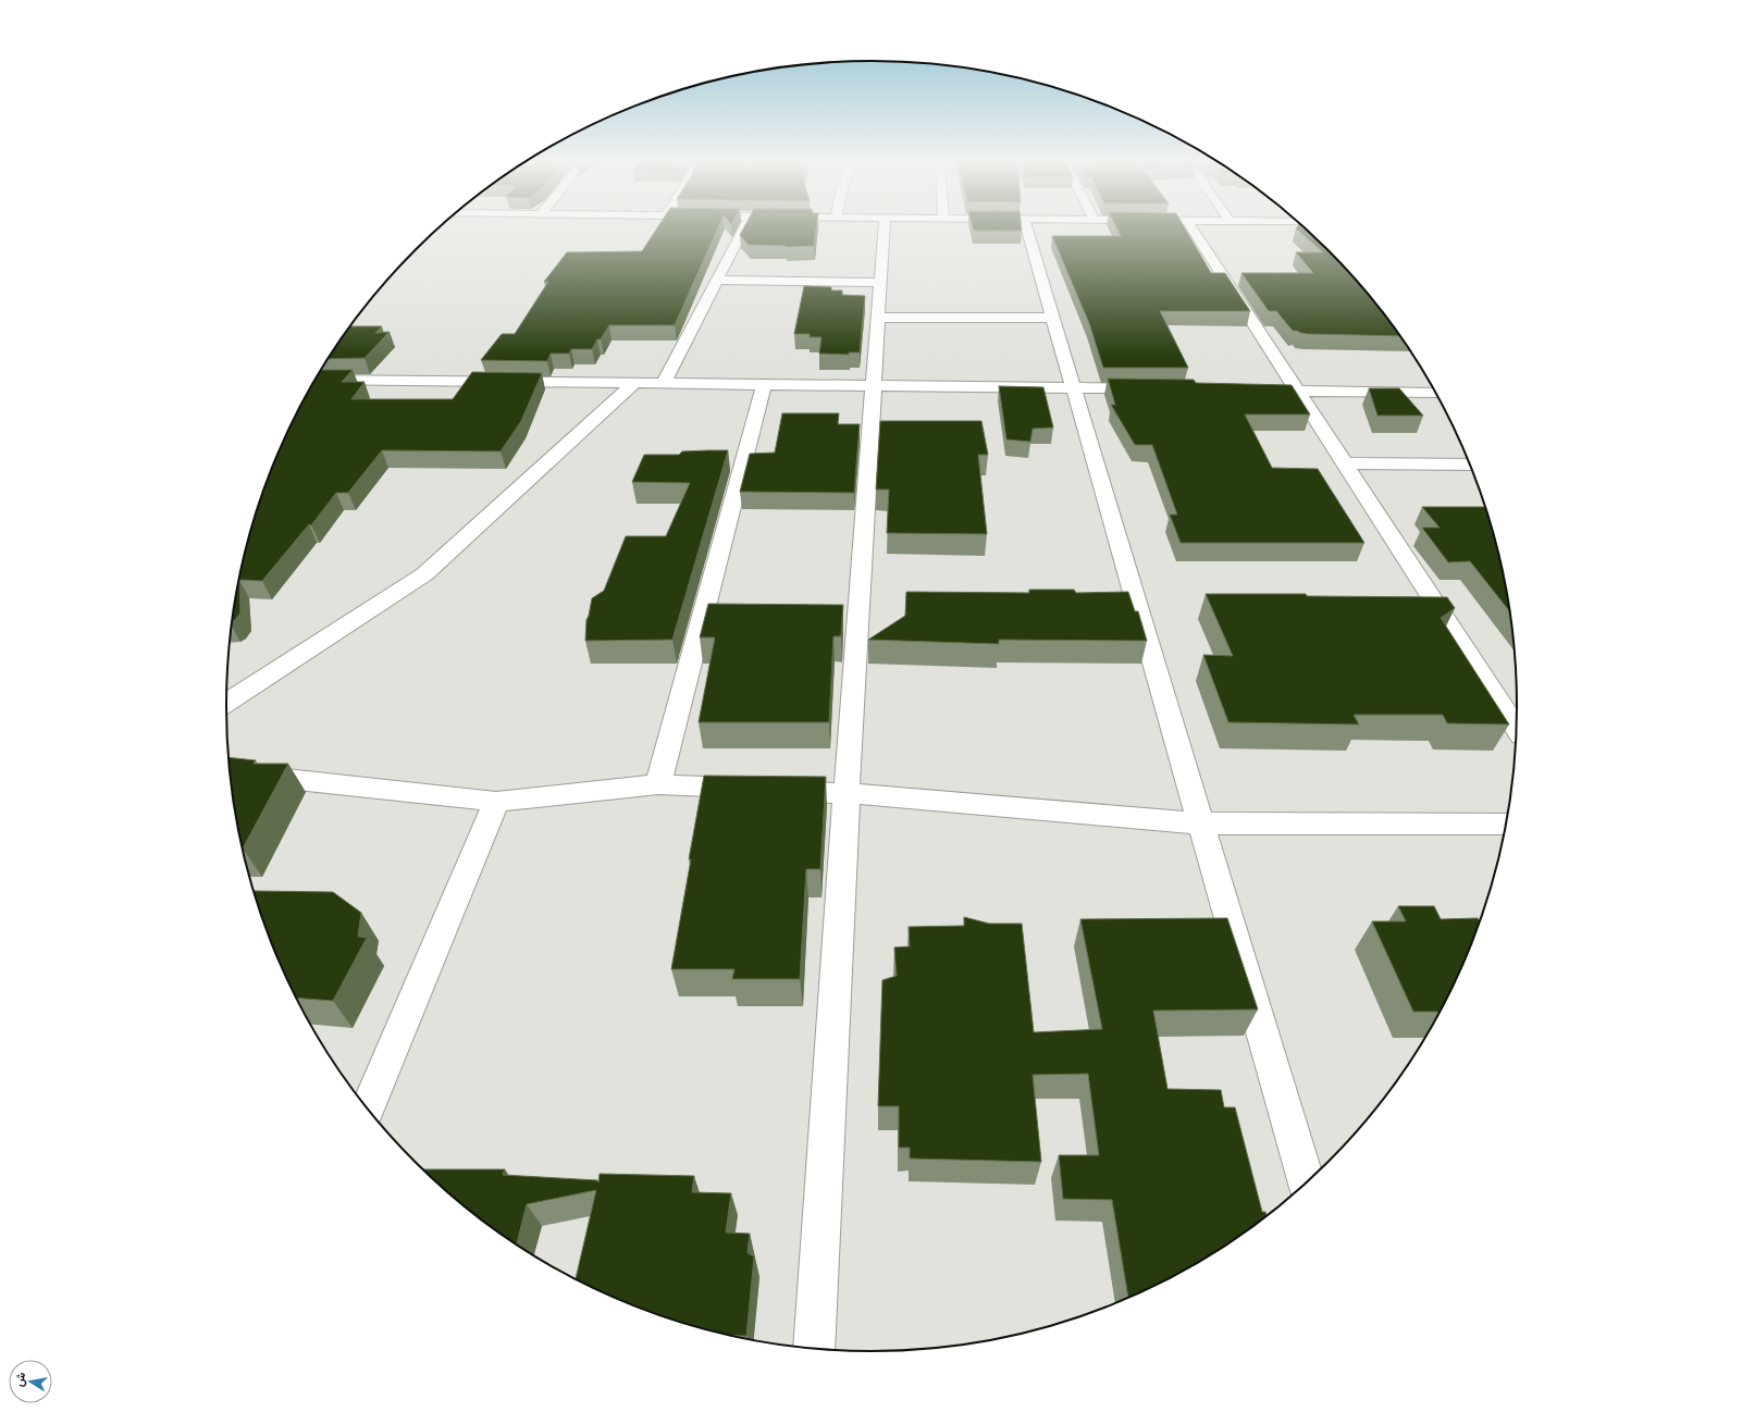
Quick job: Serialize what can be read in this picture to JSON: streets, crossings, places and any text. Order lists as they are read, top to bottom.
{
  "north": "left"
}
